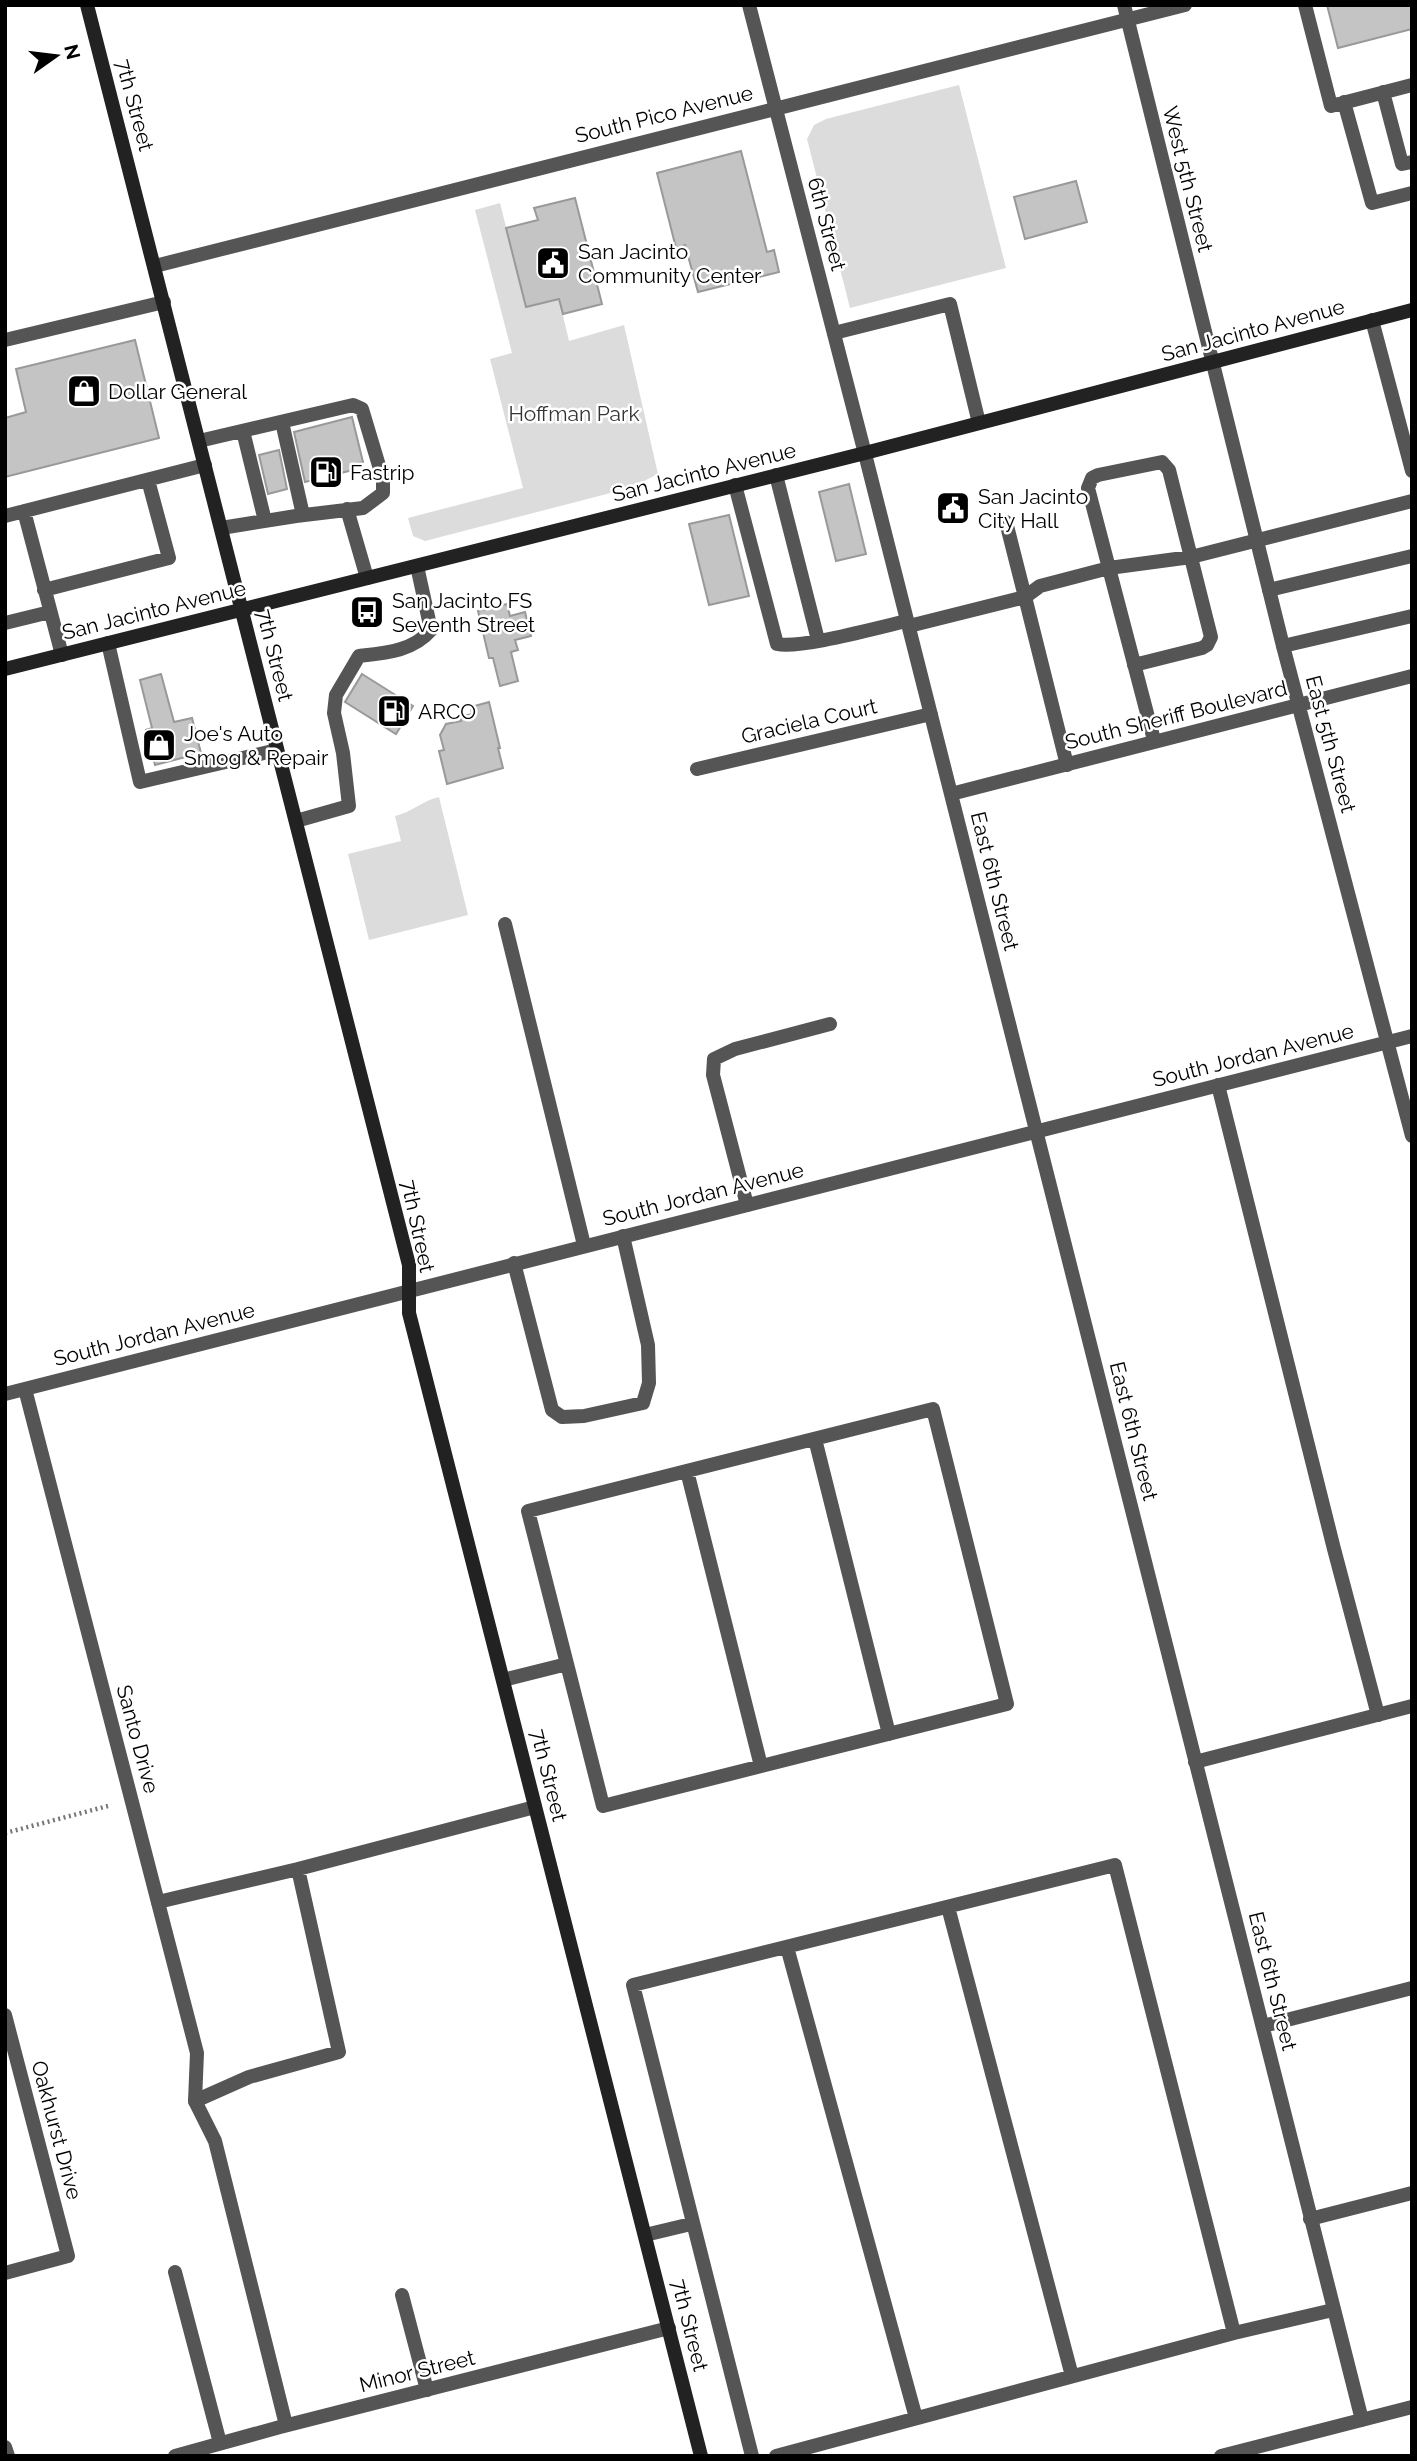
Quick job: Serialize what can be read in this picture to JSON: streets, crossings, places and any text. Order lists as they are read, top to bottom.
{
  "streets": {
    "street": [
      "7th Street",
      "South Pico Avenue",
      "West 5th Street",
      "6th Street",
      "San Jacinto Avenue",
      "South Sheriff Boulevard",
      "Graciela Court",
      "East 5th Street",
      "East 6th Street",
      "South Jordan Avenue",
      "Santo Drive",
      "Oakhurst Drive",
      "Minor Street"
    ]
  },
  "crossings": [
    ["7th Street", "South Pico Avenue"],
    ["7th Street", "San Jacinto Avenue"],
    ["7th Street", "South Jordan Avenue"],
    ["7th Street", "Minor Street"],
    ["South Pico Avenue", "West 5th Street"],
    ["South Pico Avenue", "6th Street"],
    ["West 5th Street", "San Jacinto Avenue"],
    ["West 5th Street", "East 5th Street"],
    ["6th Street", "San Jacinto Avenue"],
    ["6th Street", "East 6th Street"],
    ["San Jacinto Avenue", "East 5th Street"],
    ["San Jacinto Avenue", "East 6th Street"],
    ["South Sheriff Boulevard", "East 5th Street"],
    ["South Sheriff Boulevard", "East 6th Street"],
    ["Graciela Court", "East 6th Street"],
    ["East 5th Street", "South Jordan Avenue"],
    ["East 6th Street", "South Jordan Avenue"],
    ["South Jordan Avenue", "Santo Drive"]
  ],
  "parks": ["Hoffman Park"],
  "places": {
    "public building": ["San Jacinto Community Center", "San Jacinto City Hall"],
    "shop": ["Dollar General", "Joe's Auto Smog & Repair"],
    "fuel station": ["Fastrip", "ARCO"],
    "bus stop": ["San Jacinto FS Seventh Street"]
  },
  "north": "right"
}
